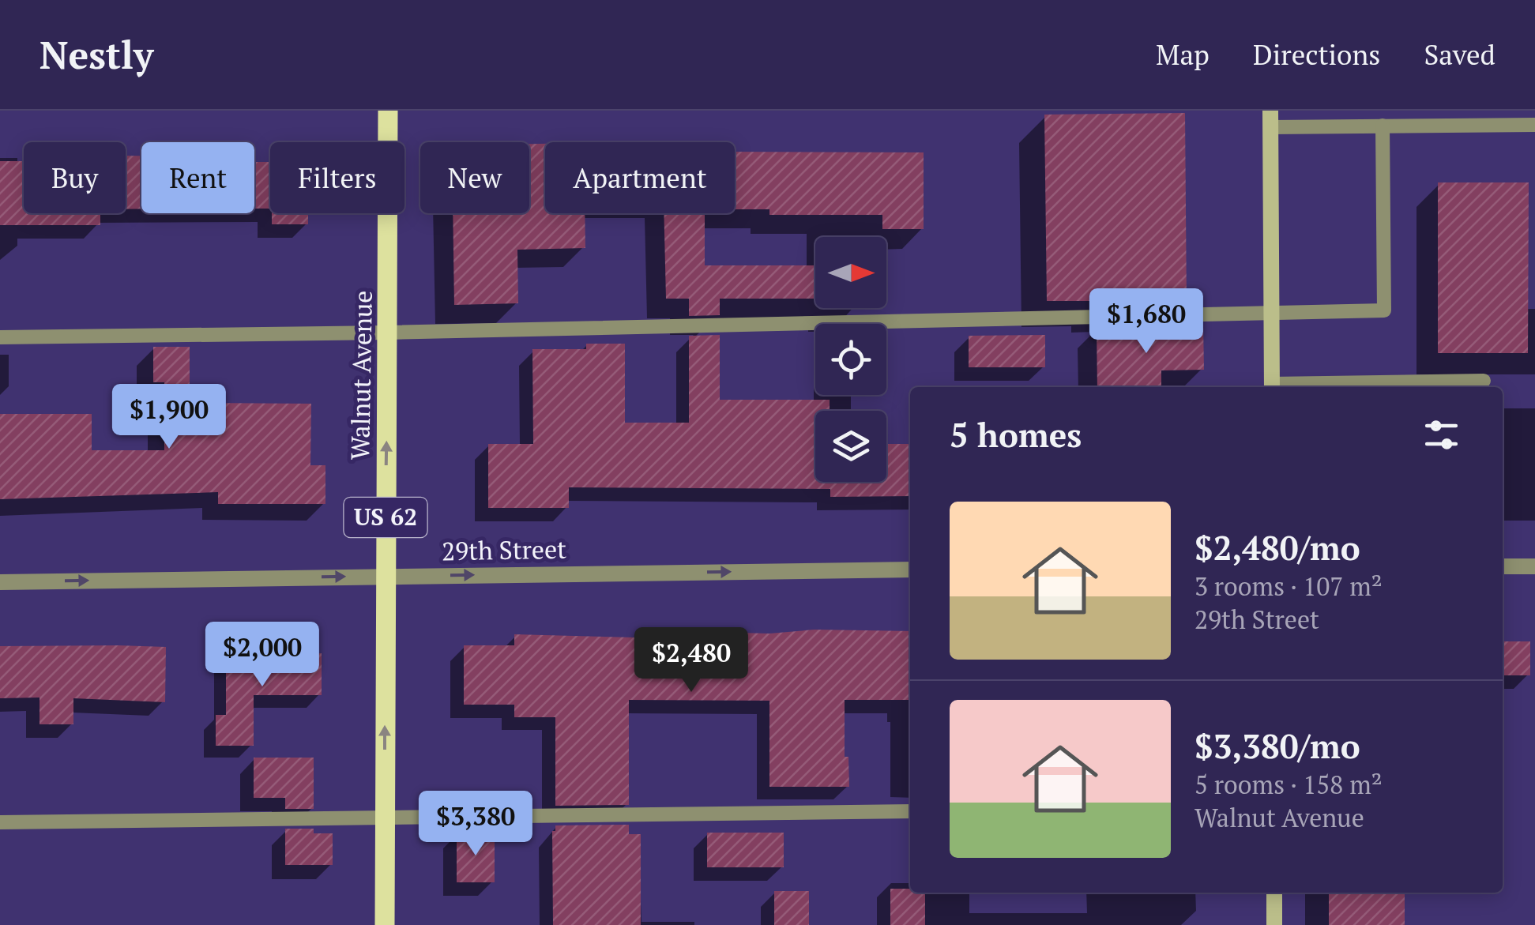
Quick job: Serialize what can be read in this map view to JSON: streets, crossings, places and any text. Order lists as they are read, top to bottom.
{
  "streets": {
    "main road": ["Walnut Avenue", "US 62"],
    "street": ["29th Street"]
  },
  "crossings": [
    ["Walnut Avenue", "29th Street"]
  ],
  "one_way": ["Walnut Avenue", "29th Street"],
  "north": "right",
  "page": {
    "header": "Nestly",
    "nav": ["Map", "Directions", "Saved"],
    "chip": [
      "Buy",
      "Rent",
      "Filters",
      "New",
      "Apartment"
    ],
    "price": [
      "$1,680",
      "$1,900",
      "$2,000",
      "$2,480",
      "$3,380"
    ],
    "heading": "5 homes",
    "list": [
      {
        "name": "$2,480/mo",
        "note": "3 rooms · 107 m² · 29th Street"
      },
      {
        "name": "$3,380/mo",
        "note": "5 rooms · 158 m² · Walnut Avenue"
      }
    ]
  }
}
